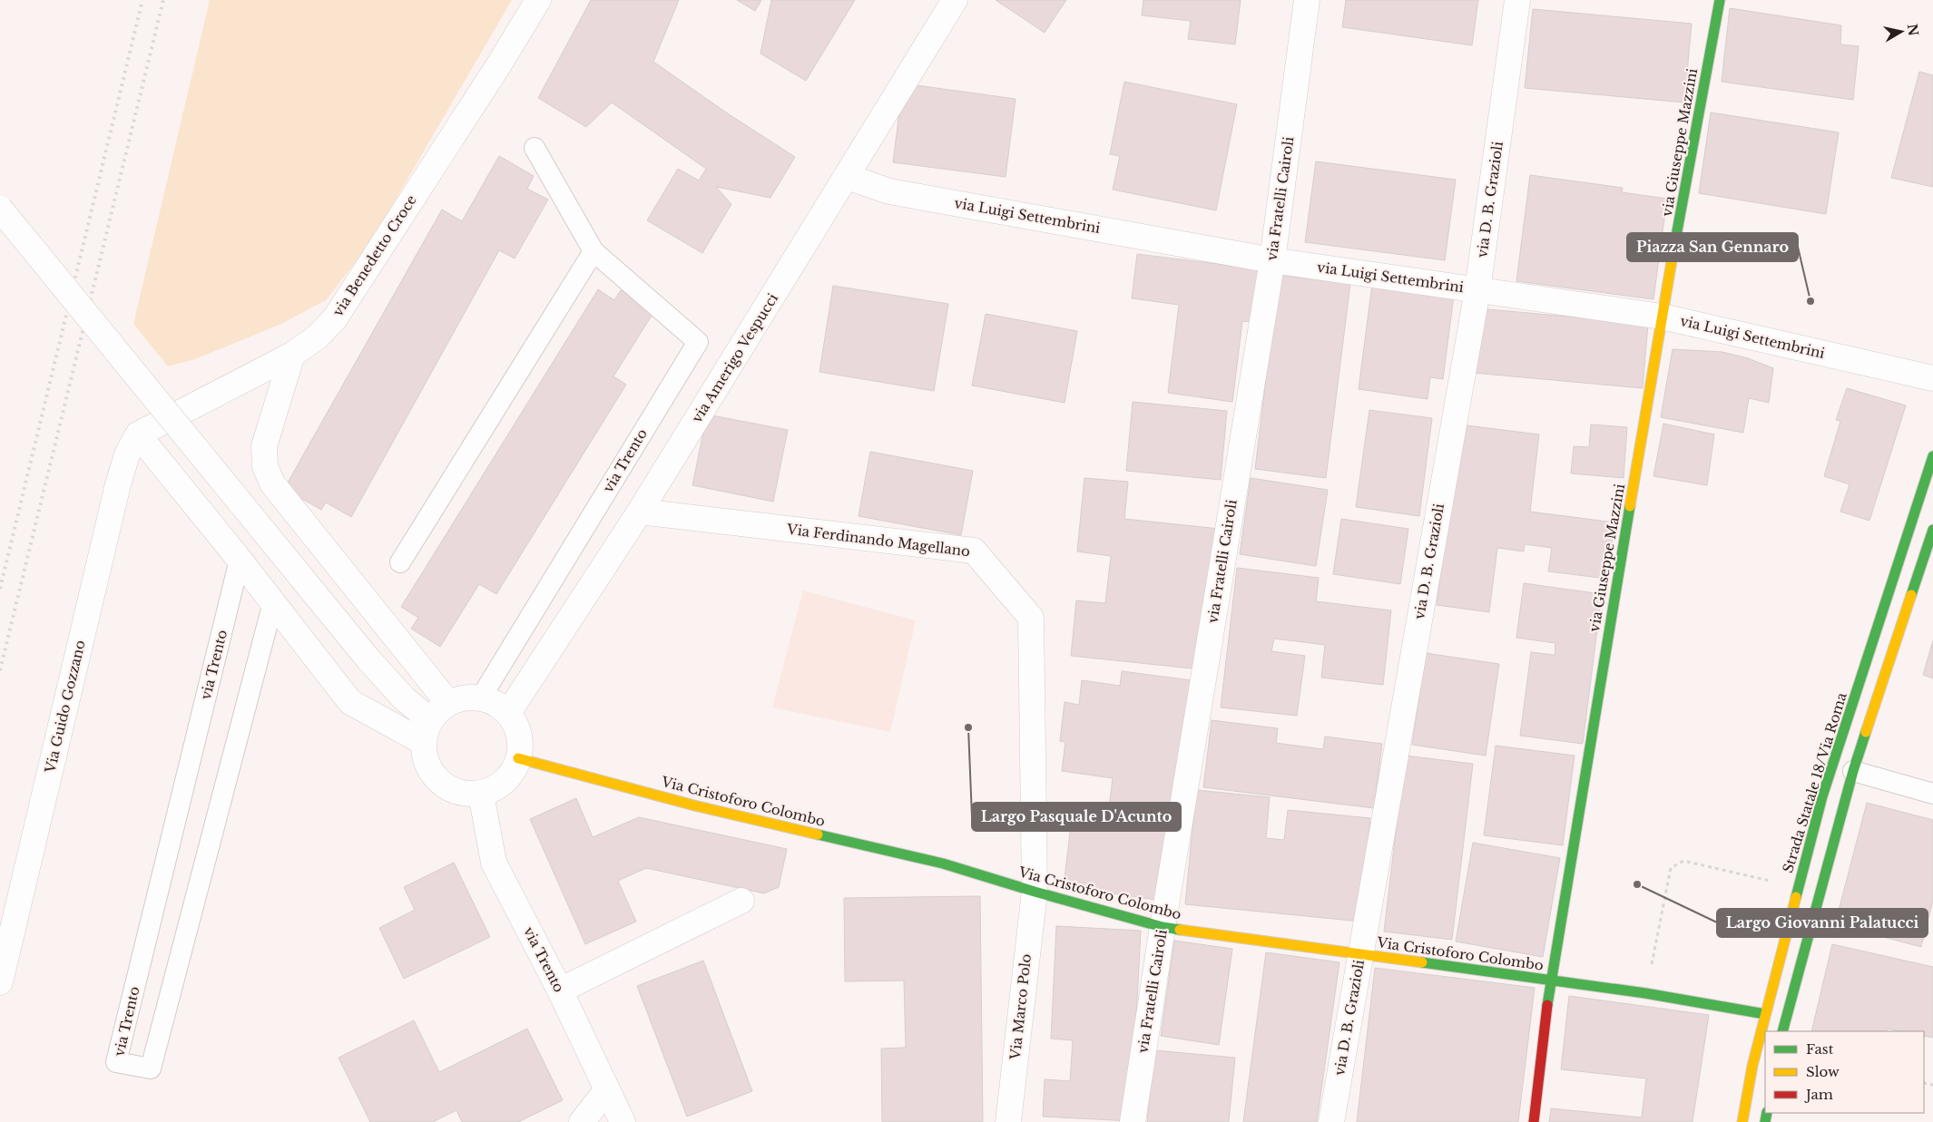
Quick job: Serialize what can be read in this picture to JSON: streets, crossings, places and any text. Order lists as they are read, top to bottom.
{
  "streets": {
    "street": [
      "via Giuseppe Mazzini",
      "via Fratelli Cairoli",
      "via D. B. Grazioli",
      "via Luigi Settembrini",
      "via Benedetto Croce",
      "via Amerigo Vespucci",
      "via Trento",
      "Via Ferdinando Magellano",
      "Via Guido Gozzano",
      "Strada Statale 18/Via Roma",
      "Via Cristoforo Colombo",
      "Via Marco Polo"
    ]
  },
  "crossings": [
    ["via Giuseppe Mazzini", "via Luigi Settembrini"],
    ["via Giuseppe Mazzini", "Via Cristoforo Colombo"],
    ["via Fratelli Cairoli", "via Luigi Settembrini"],
    ["via Fratelli Cairoli", "Via Cristoforo Colombo"],
    ["via D. B. Grazioli", "via Luigi Settembrini"],
    ["via D. B. Grazioli", "Via Cristoforo Colombo"],
    ["via Luigi Settembrini", "via Amerigo Vespucci"],
    ["via Benedetto Croce", "Via Guido Gozzano"],
    ["via Amerigo Vespucci", "via Trento"],
    ["via Amerigo Vespucci", "Via Ferdinando Magellano"],
    ["via Amerigo Vespucci", "Via Cristoforo Colombo"],
    ["via Trento", "Via Cristoforo Colombo"],
    ["Via Ferdinando Magellano", "Via Cristoforo Colombo"],
    ["Via Ferdinando Magellano", "Via Marco Polo"],
    ["Strada Statale 18/Via Roma", "Via Cristoforo Colombo"],
    ["Via Cristoforo Colombo", "Via Marco Polo"]
  ],
  "places": ["Piazza San Gennaro", "Largo Pasquale D'Acunto", "Largo Giovanni Palatucci"],
  "legend": ["Fast", "Slow", "Jam"],
  "north": "right"
}
